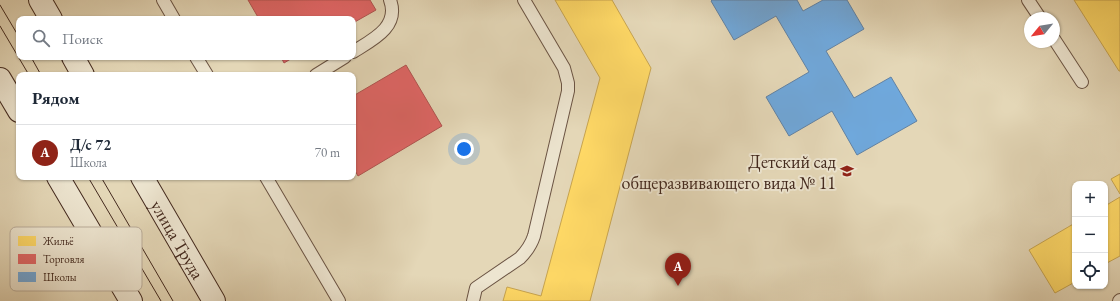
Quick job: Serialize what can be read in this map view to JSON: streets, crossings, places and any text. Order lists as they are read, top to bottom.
{
  "streets": {
    "main road": ["улица Труда"]
  },
  "places": {
    "school or university": ["Детский сад общеразвивающего вида № 11"]
  },
  "legend": ["Жильё", "Торговля", "Школы"],
  "north": "bottom left",
  "page": {
    "search": "Поиск",
    "heading": "Рядом",
    "list": [
      {
        "mark": "A",
        "name": "Д/с 72",
        "note": "Школа",
        "value": "70 m"
      }
    ],
    "map_buttons": ["+", "−"],
    "pins": "A"
  }
}
